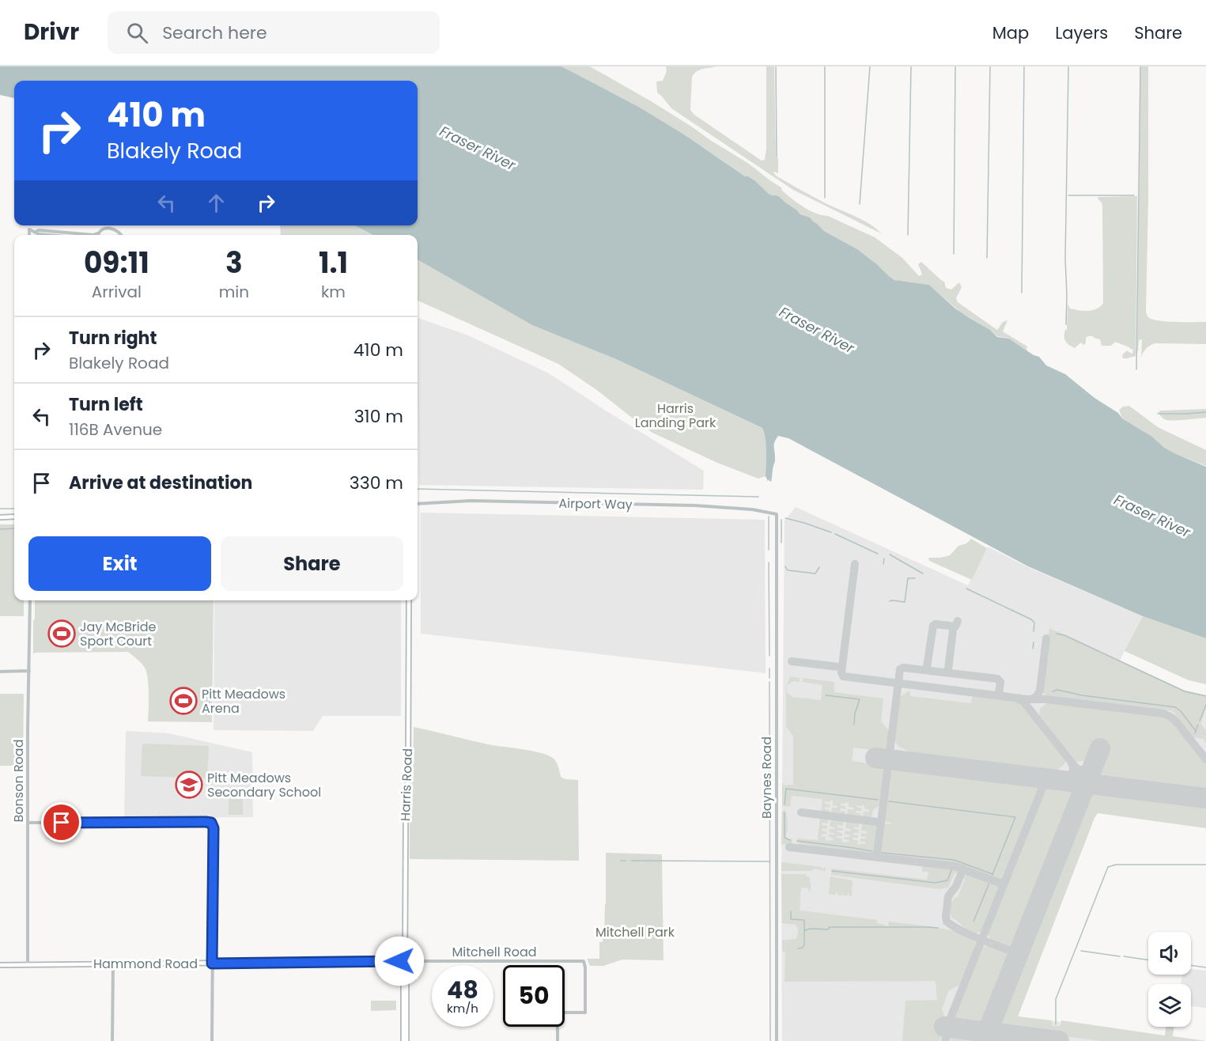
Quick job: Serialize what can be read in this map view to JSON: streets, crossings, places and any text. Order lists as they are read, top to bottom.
{
  "streets": {
    "main road": ["Harris Road", "Hammond Road"],
    "street": [
      "Airport Way",
      "Baynes Road",
      "Bonson Road",
      "Mitchell Road"
    ]
  },
  "crossings": [
    ["Airport Way", "Baynes Road"],
    ["Bonson Road", "Hammond Road"],
    ["Harris Road", "Mitchell Road"],
    ["Harris Road", "Hammond Road"],
    ["Mitchell Road", "Hammond Road"]
  ],
  "water": ["Fraser River"],
  "parks": ["Harris Landing Park", "Mitchell Park"],
  "places": {
    "sports": ["Jay McBride Sport Court", "Pitt Meadows Arena"],
    "school or university": ["Pitt Meadows Secondary School"]
  },
  "page": {
    "header": "Drivr",
    "search": "Search here",
    "nav": ["Map", "Layers", "Share"],
    "turn": ["410 m", "Blakely Road"],
    "eta": [
      "09:11",
      "Arrival",
      "3",
      "min",
      "1.1",
      "km"
    ],
    "list": [
      {
        "name": "Turn right",
        "note": "Blakely Road",
        "value": "410 m"
      },
      {
        "name": "Turn left",
        "note": "116B Avenue",
        "value": "310 m"
      },
      {
        "name": "Arrive at destination",
        "value": "330 m"
      }
    ],
    "buttons": ["Exit", "Share"],
    "speed": "48 km/h",
    "limit": "50"
  }
}
